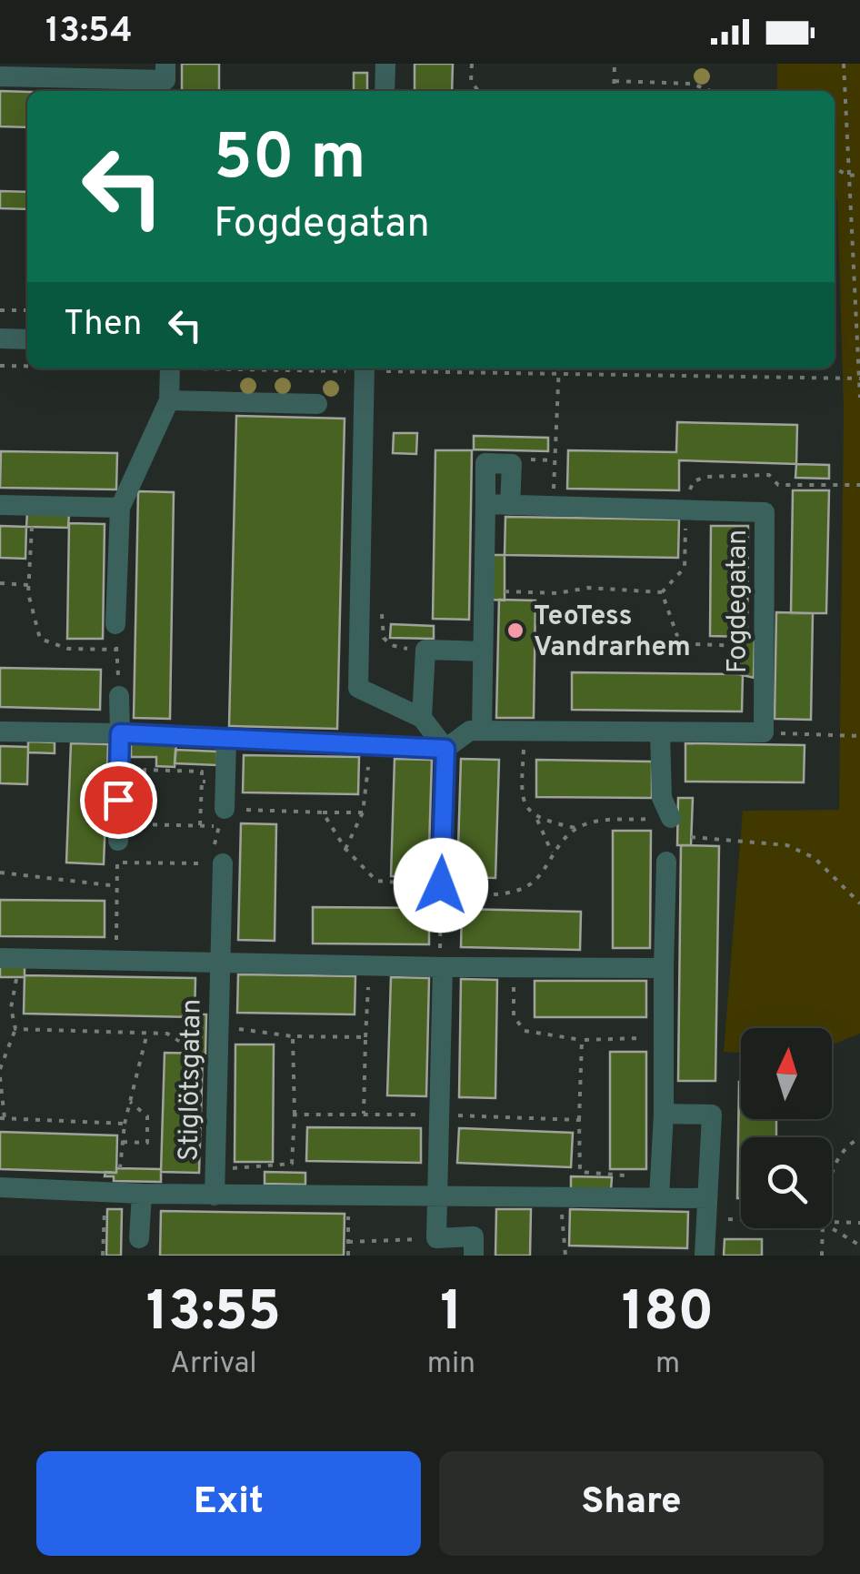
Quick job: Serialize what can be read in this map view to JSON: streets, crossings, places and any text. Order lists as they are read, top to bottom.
{
  "streets": {
    "street": ["Fogdegatan", "Stiglötsgatan"]
  },
  "places": ["TeoTess Vandrarhem"],
  "north": "top",
  "page": {
    "status": "13:54",
    "turn": ["50 m", "Fogdegatan"],
    "then": "Then",
    "eta": [
      "13:55",
      "Arrival",
      "1",
      "min",
      "180",
      "m"
    ],
    "buttons": ["Exit", "Share"]
  }
}
